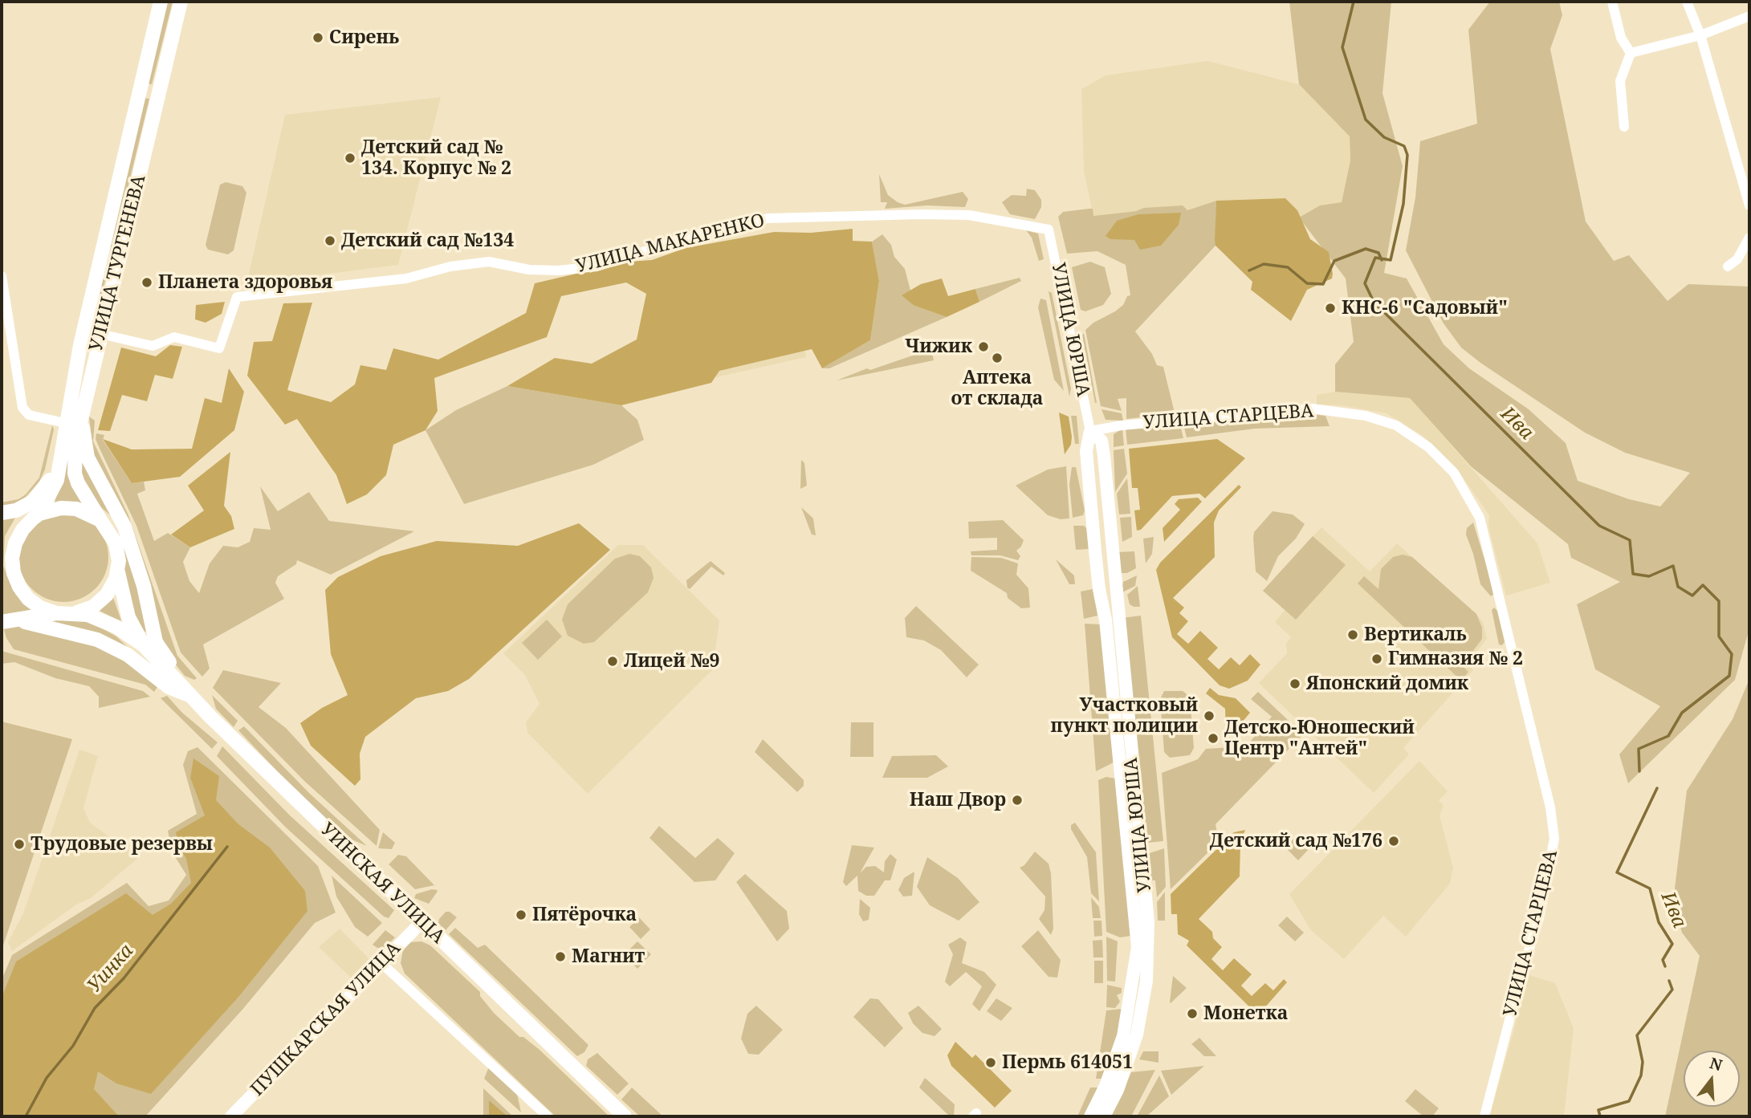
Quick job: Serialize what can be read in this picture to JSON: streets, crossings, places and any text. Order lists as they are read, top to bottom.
{
  "streets": {
    "main road": ["УЛИЦА ТУРГЕНЕВА", "УИНСКАЯ УЛИЦА"],
    "street": [
      "УЛИЦА МАКАРЕНКО",
      "УЛИЦА ЮРША",
      "УЛИЦА СТАРЦЕВА",
      "ПУШКАРСКАЯ УЛИЦА"
    ]
  },
  "crossings": [
    ["УЛИЦА МАКАРЕНКО", "УЛИЦА ТУРГЕНЕВА"],
    ["УЛИЦА МАКАРЕНКО", "УЛИЦА ЮРША"],
    ["УЛИЦА ЮРША", "УЛИЦА СТАРЦЕВА"],
    ["УИНСКАЯ УЛИЦА", "ПУШКАРСКАЯ УЛИЦА"]
  ],
  "water": ["Ива", "Уинка"],
  "places": [
    "Сирень",
    "Детский сад № 134. Корпус № 2",
    "Детский сад №134",
    "Планета здоровья",
    "КНС-6 \"Садовый\"",
    "Чижик",
    "Аптека от склада",
    "Вертикаль",
    "Гимназия № 2",
    "Лицей №9",
    "Японский домик",
    "Участковый пункт полиции",
    "Детско-Юношеский Центр \"Антей\"",
    "Наш Двор",
    "Детский сад №176",
    "Трудовые резервы",
    "Пятёрочка",
    "Магнит",
    "Монетка",
    "Пермь 614051"
  ],
  "north": "top"
}
